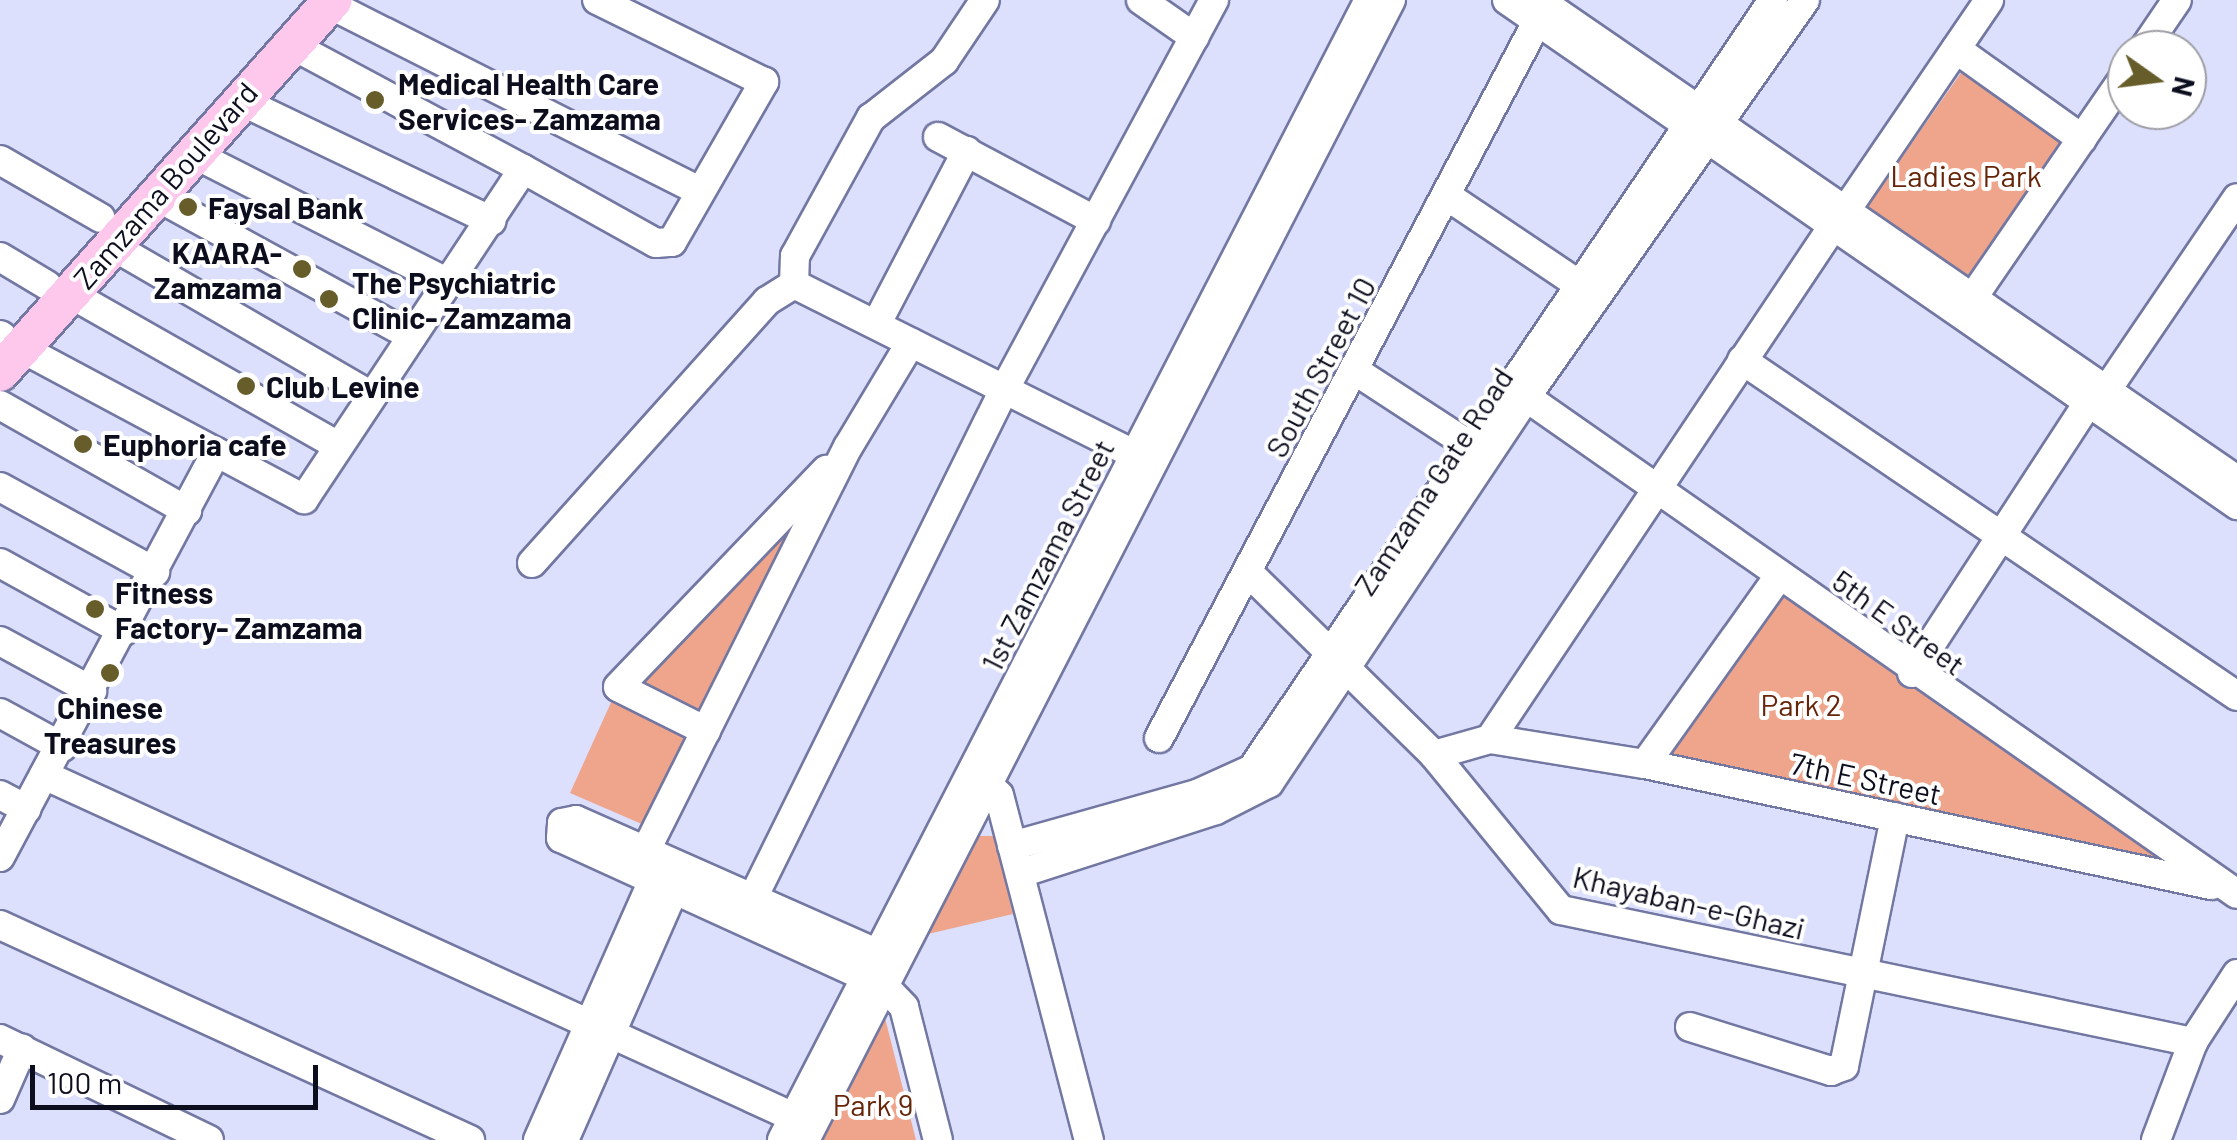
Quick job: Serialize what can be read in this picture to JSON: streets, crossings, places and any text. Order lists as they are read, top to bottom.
{
  "streets": {
    "main road": ["Zamzama Boulevard"],
    "street": [
      "South Street 10",
      "Zamzama Gate Road",
      "1st Zamzama Street",
      "5th E Street",
      "7th E Street",
      "Khayaban-e-Ghazi"
    ]
  },
  "crossings": [
    ["South Street 10", "Khayaban-e-Ghazi"],
    ["Zamzama Gate Road", "5th E Street"],
    ["Zamzama Gate Road", "Khayaban-e-Ghazi"],
    ["5th E Street", "7th E Street"]
  ],
  "parks": ["Ladies Park", "Park 2", "Park 9"],
  "places": [
    "Medical Health Care Services- Zamzama",
    "Faysal Bank",
    "KAARA- Zamzama",
    "The Psychiatric Clinic- Zamzama",
    "Club Levine",
    "Euphoria cafe",
    "Fitness Factory- Zamzama",
    "Chinese Treasures"
  ],
  "scale_bar": "100 m",
  "north": "right"
}
